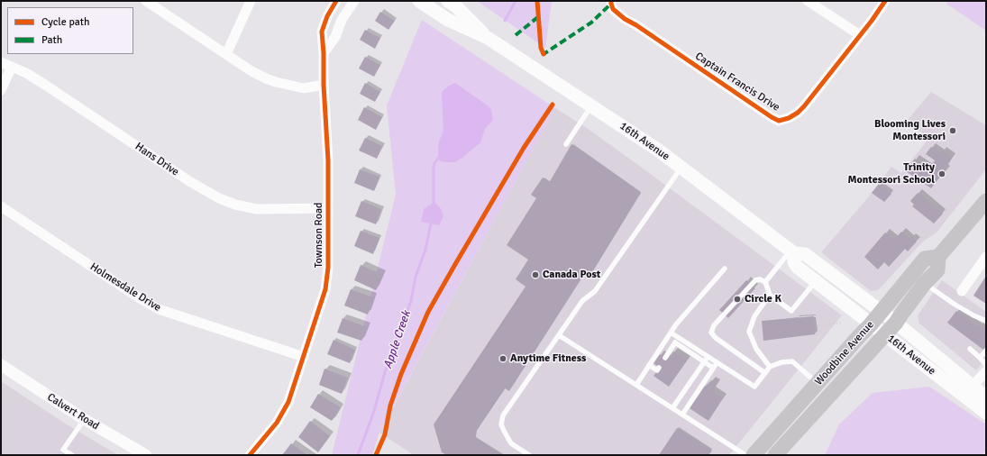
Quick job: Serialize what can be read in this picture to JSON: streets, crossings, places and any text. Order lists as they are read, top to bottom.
{
  "streets": {
    "main road": ["16th Avenue", "Woodbine Avenue"],
    "street": [
      "Captain Francis Drive",
      "Hans Drive",
      "Townson Road",
      "Holmesdale Drive",
      "Calvert Road"
    ]
  },
  "crossings": [
    ["16th Avenue", "Woodbine Avenue"],
    ["Hans Drive", "Townson Road"],
    ["Townson Road", "Holmesdale Drive"]
  ],
  "water": ["Apple Creek"],
  "places": [
    "Blooming Lives Montessori",
    "Trinity Montessori School",
    "Canada Post",
    "Circle K",
    "Anytime Fitness"
  ],
  "legend": ["Cycle path", "Path"]
}
